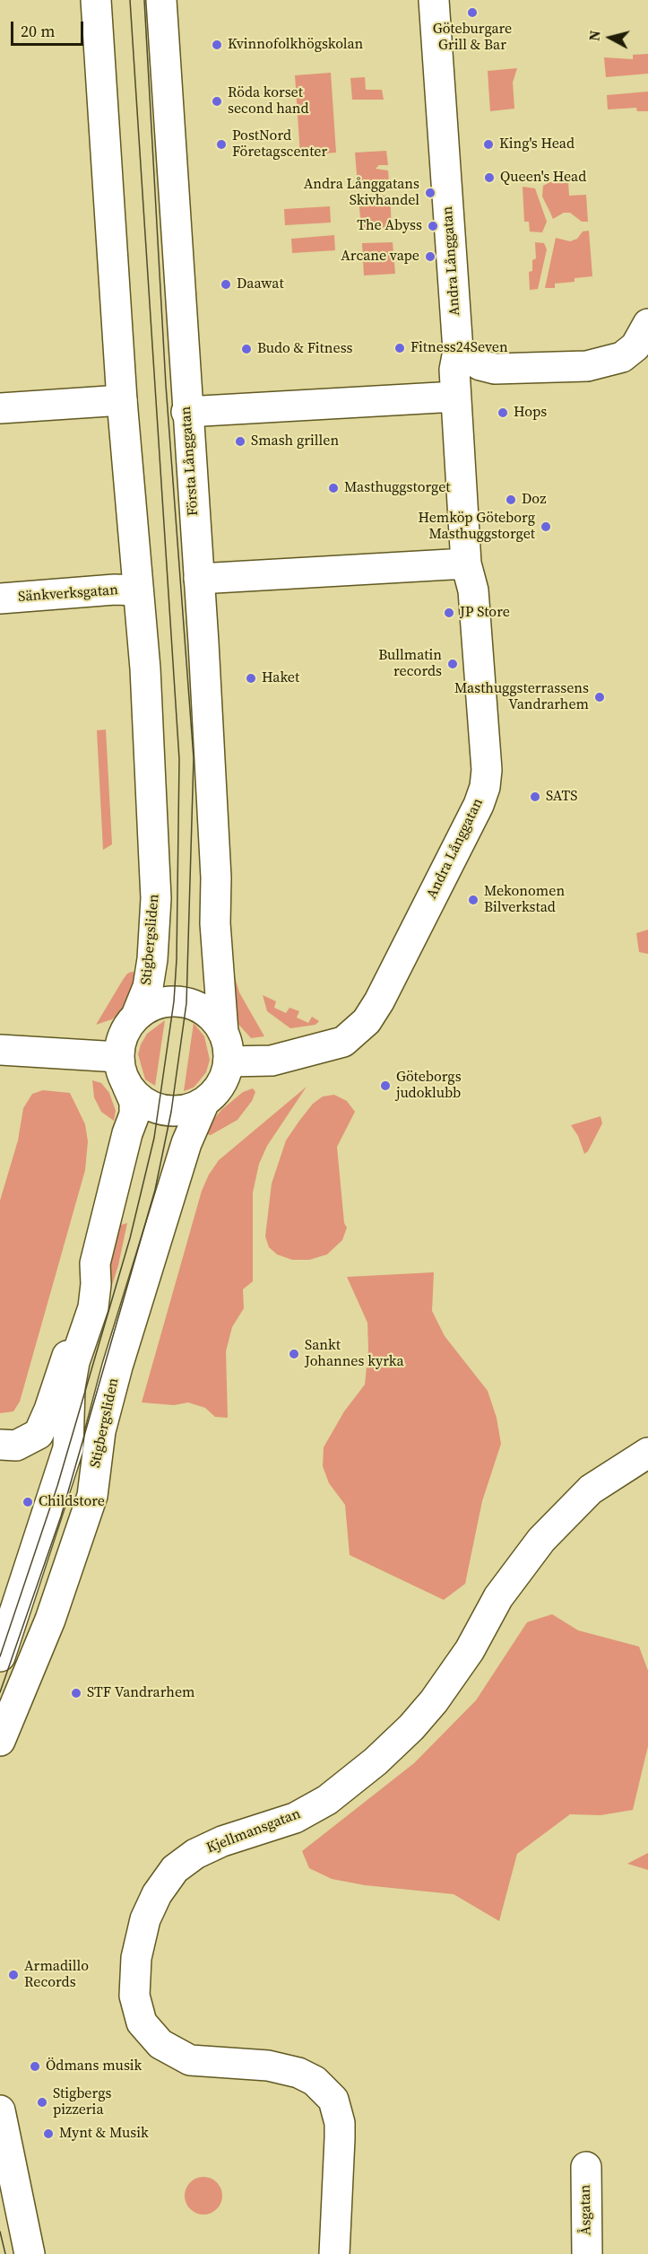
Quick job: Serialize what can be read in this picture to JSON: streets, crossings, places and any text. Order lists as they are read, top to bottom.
{
  "streets": {
    "street": [
      "Andra Långgatan",
      "Första Långgatan",
      "Sänkverksgatan",
      "Stigbergsliden",
      "Kjellmansgatan",
      "Åsgatan"
    ]
  },
  "crossings": [
    ["Andra Långgatan", "Stigbergsliden"],
    ["Första Långgatan", "Stigbergsliden"],
    ["Sänkverksgatan", "Stigbergsliden"]
  ],
  "places": [
    "Göteburgare Grill & Bar",
    "Kvinnofolkhögskolan",
    "Röda korset second hand",
    "PostNord Företagscenter",
    "King's Head",
    "Queen's Head",
    "Andra Långgatans Skivhandel",
    "The Abyss",
    "Arcane vape",
    "Daawat",
    "Fitness24Seven",
    "Budo & Fitness",
    "Hops",
    "Smash grillen",
    "Masthuggstorget",
    "Doz",
    "Hemköp Göteborg Masthuggstorget",
    "JP Store",
    "Bullmatin records",
    "Haket",
    "Masthuggsterrassens Vandrarhem",
    "SATS",
    "Mekonomen Bilverkstad",
    "Göteborgs judoklubb",
    "Sankt Johannes kyrka",
    "Childstore",
    "STF Vandrarhem",
    "Armadillo Records",
    "Ödmans musik",
    "Stigbergs pizzeria",
    "Mynt & Musik"
  ],
  "scale_bar": "20 m",
  "north": "left"
}
